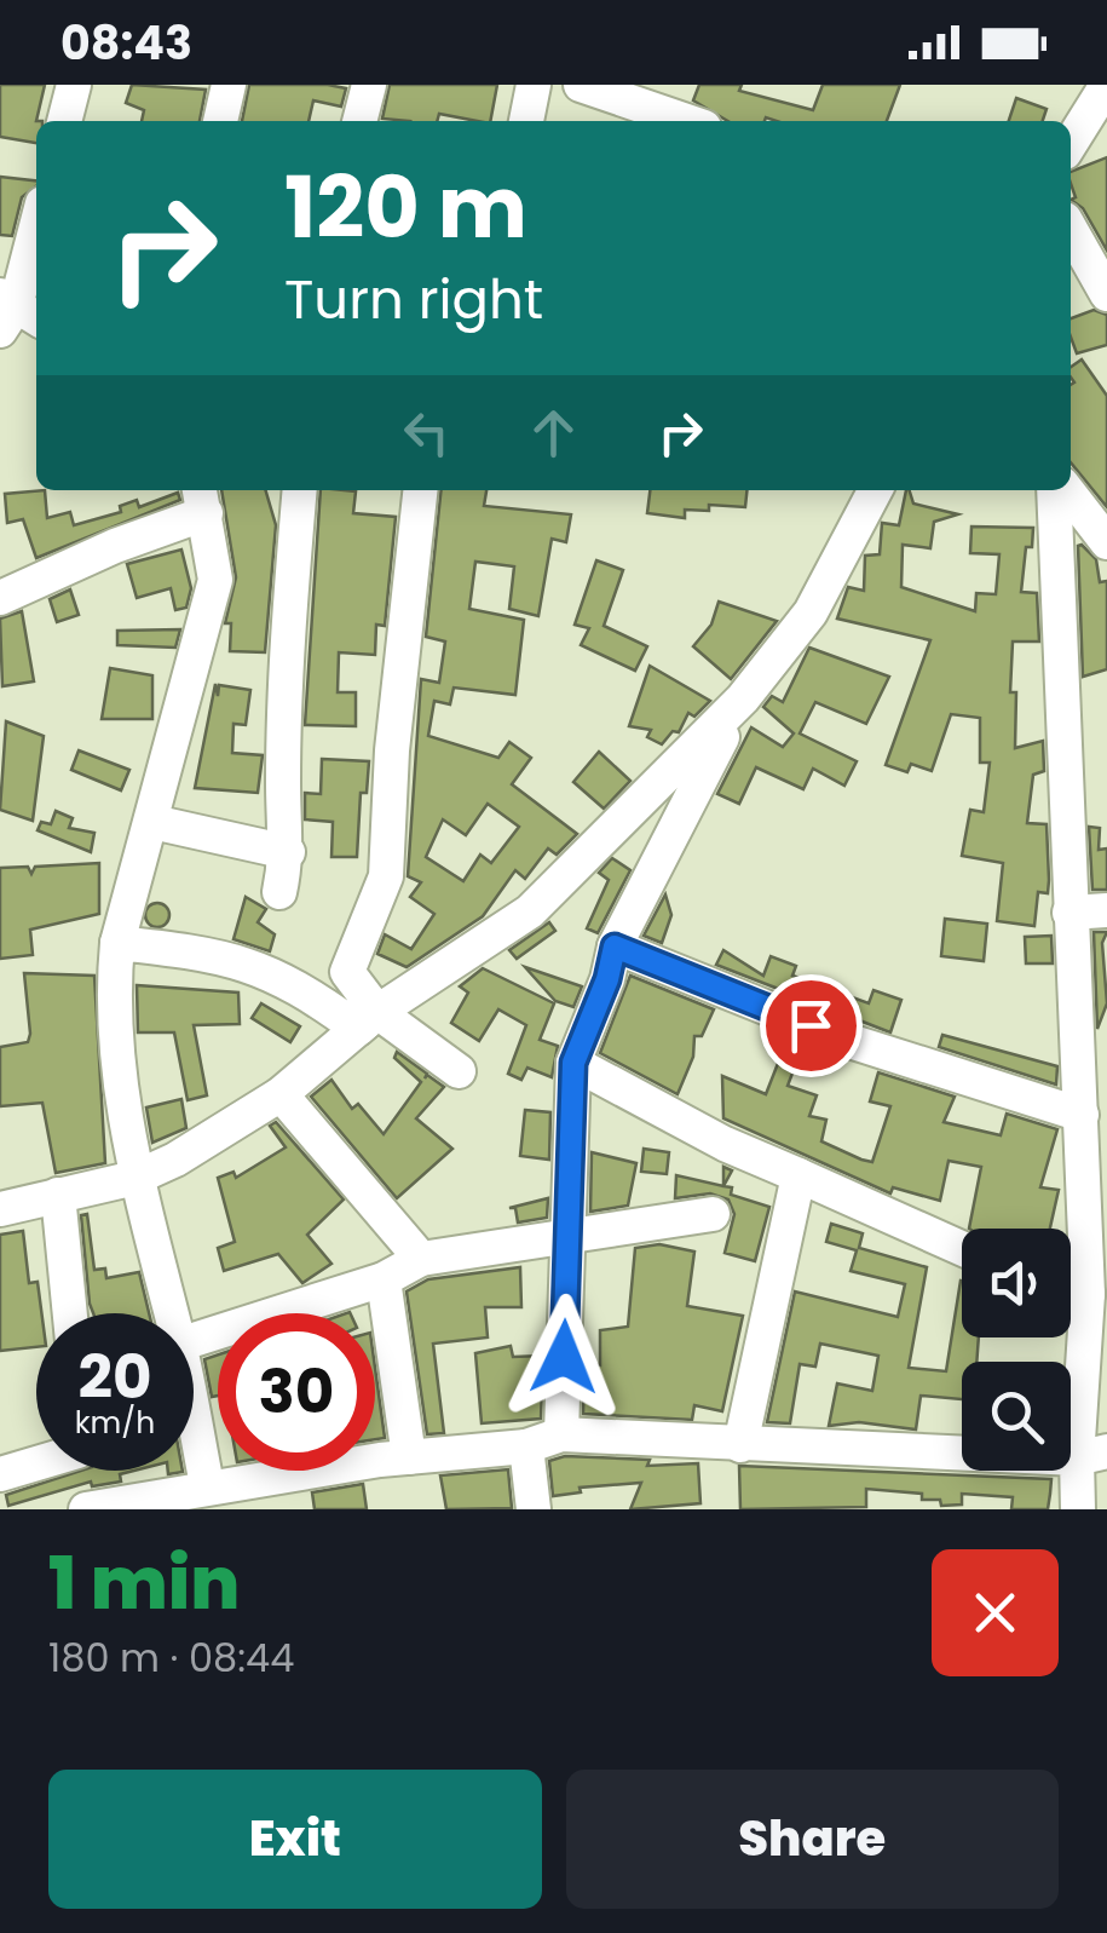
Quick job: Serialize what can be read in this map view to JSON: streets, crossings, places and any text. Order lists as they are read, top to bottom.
{
  "page": {
    "status": "08:43",
    "turn": ["120 m", "Turn right"],
    "speed": "20 km/h",
    "limit": "30",
    "heading": ["1 min", "180 m · 08:44"],
    "buttons": ["Exit", "Share"]
  }
}
